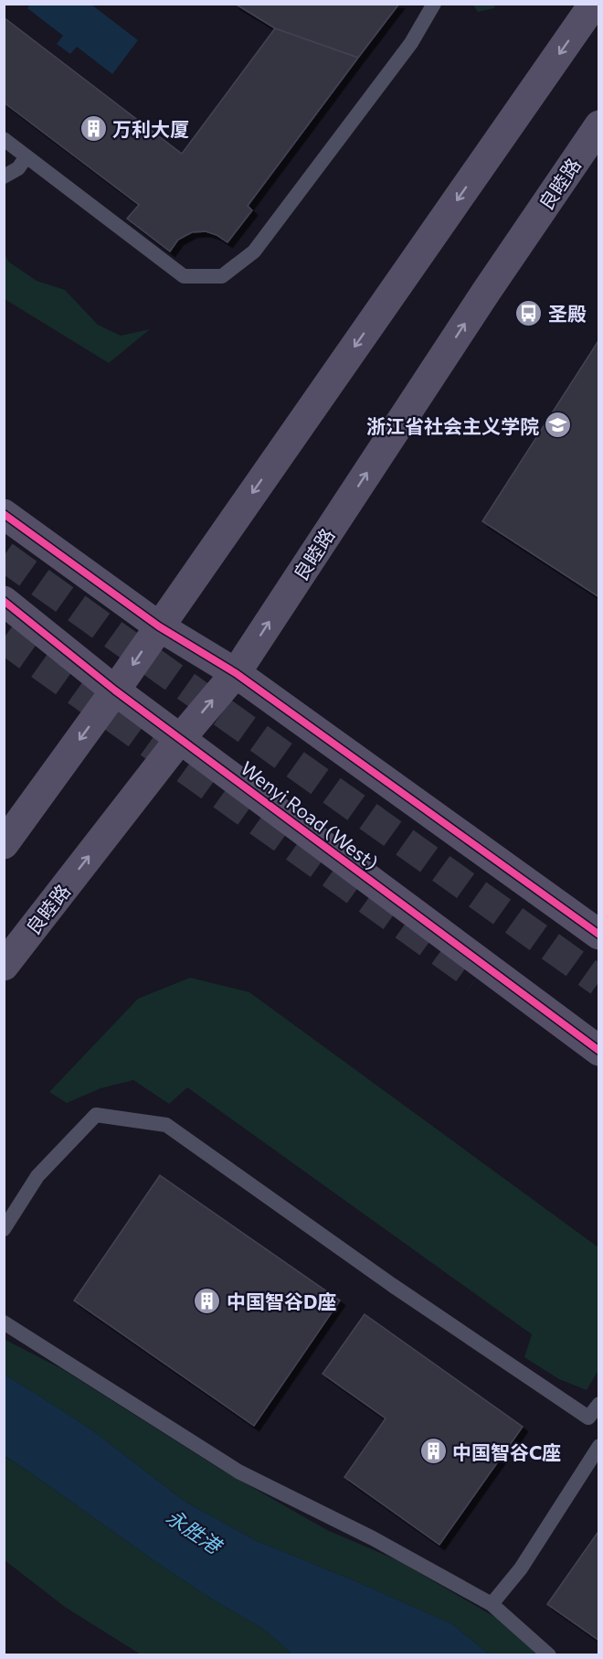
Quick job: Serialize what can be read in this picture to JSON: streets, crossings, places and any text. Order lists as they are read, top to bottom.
{
  "streets": {
    "main road": ["良睦路", "Wenyi Road (West)"]
  },
  "crossings": [
    ["良睦路", "Wenyi Road (West)"]
  ],
  "water": ["永胜港"],
  "places": {
    "building": ["万利大厦", "中国智谷D座", "中国智谷C座"],
    "bus stop": ["圣殿"],
    "school or university": ["浙江省社会主义学院"]
  }
}
